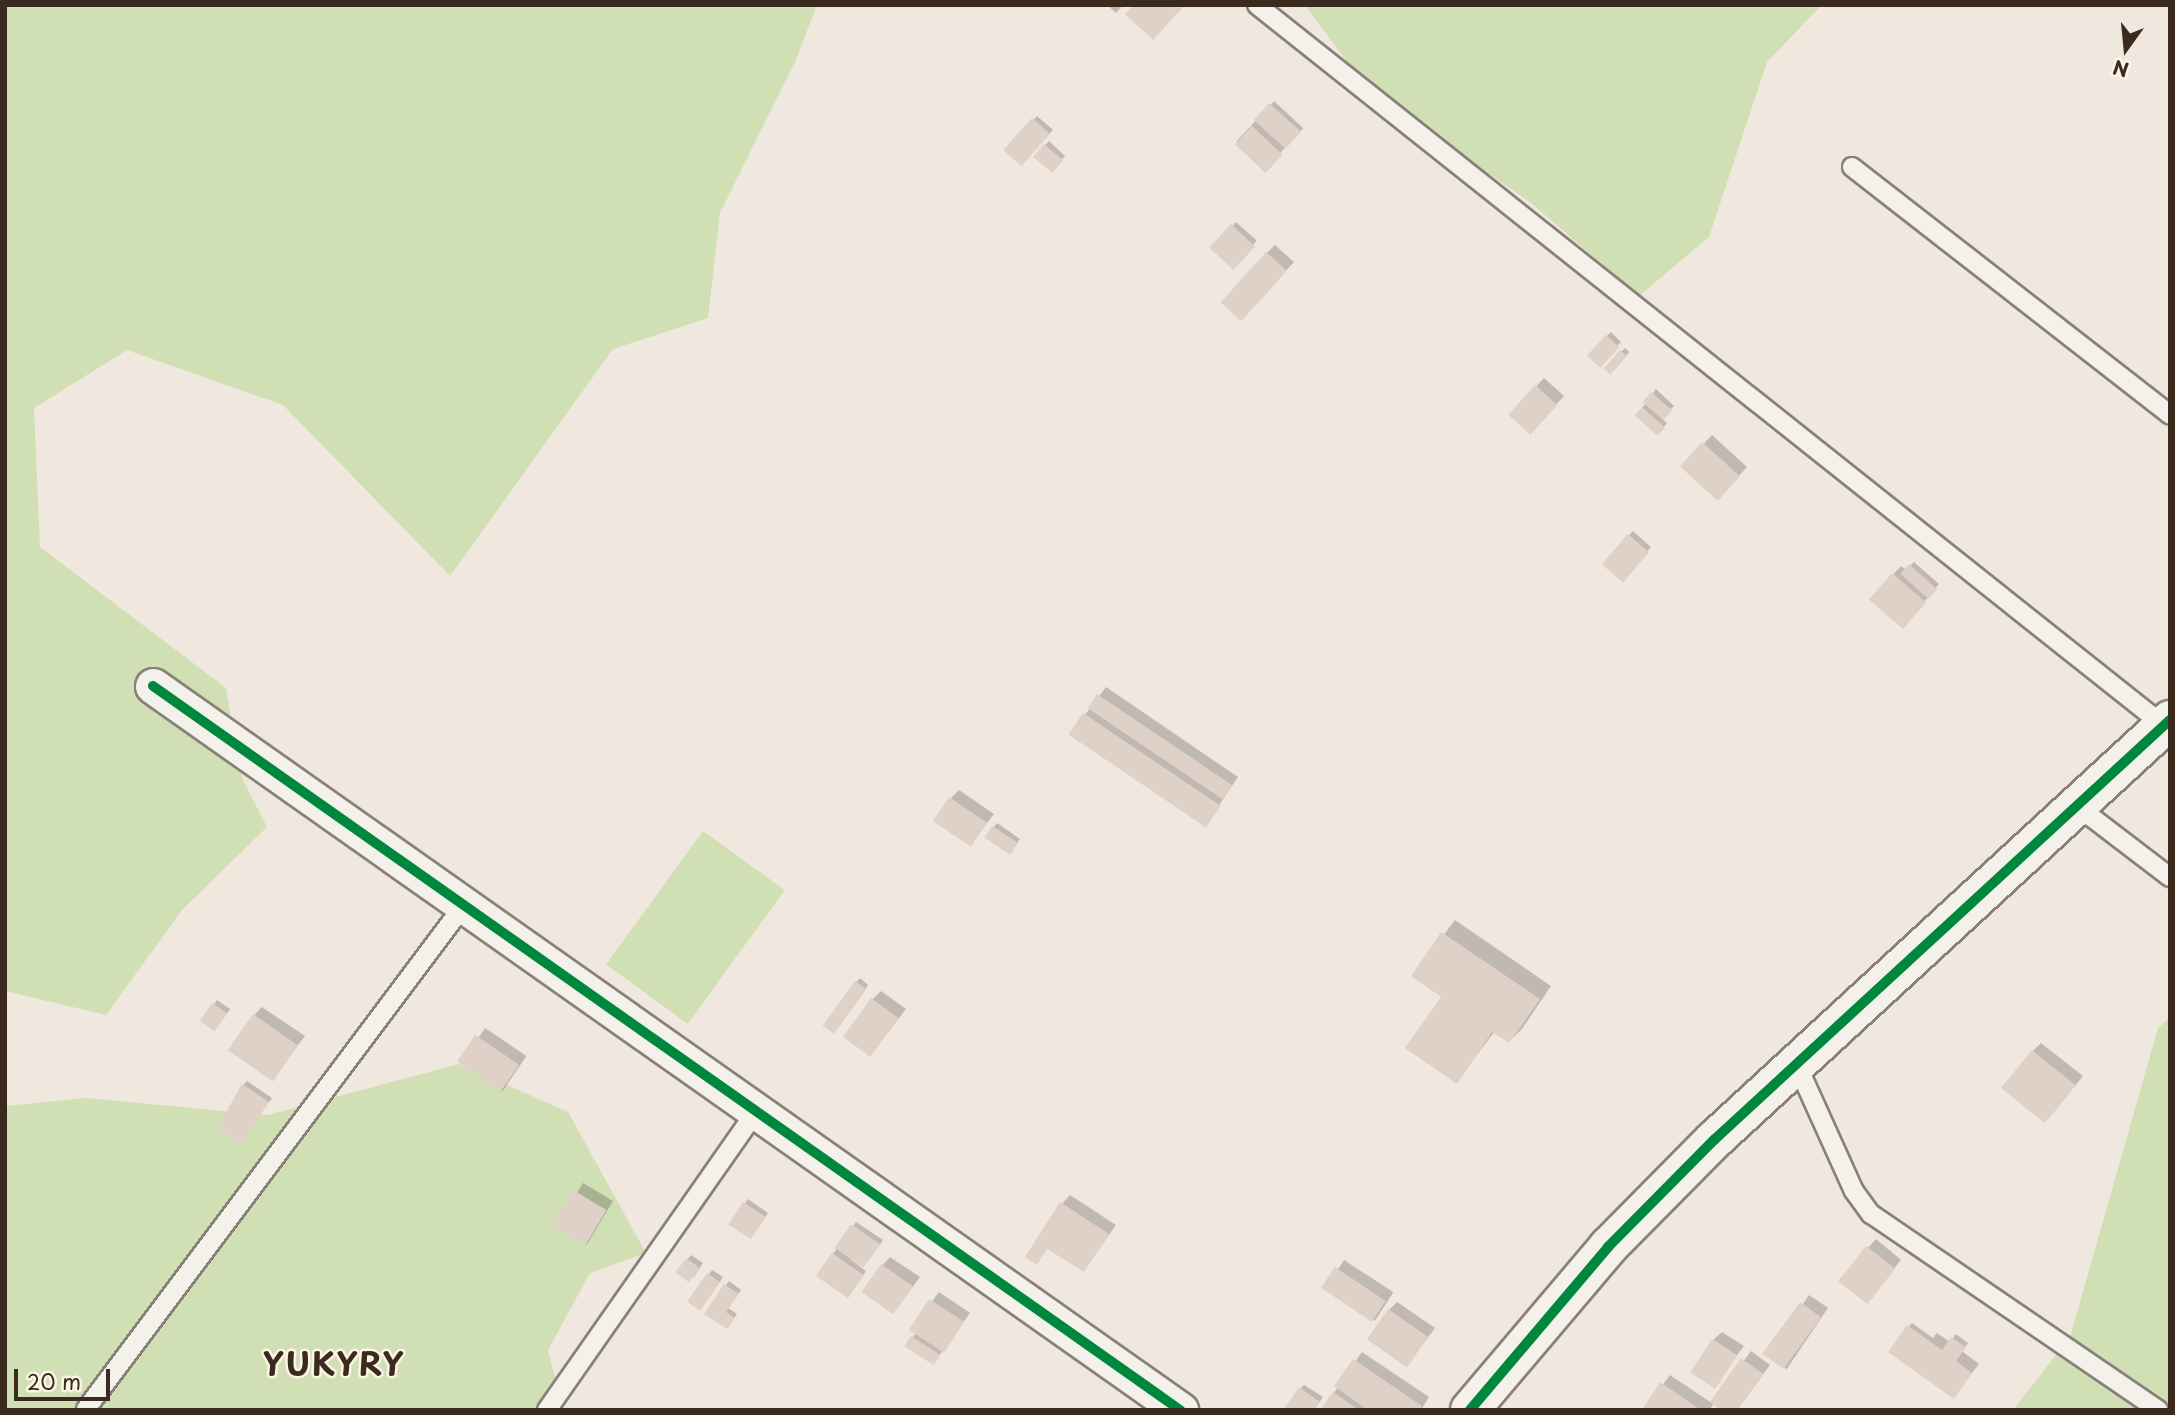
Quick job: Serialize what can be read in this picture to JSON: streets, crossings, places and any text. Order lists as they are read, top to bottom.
{
  "districts": ["YUKYRY"],
  "scale_bar": "20 m",
  "north": "bottom"
}
